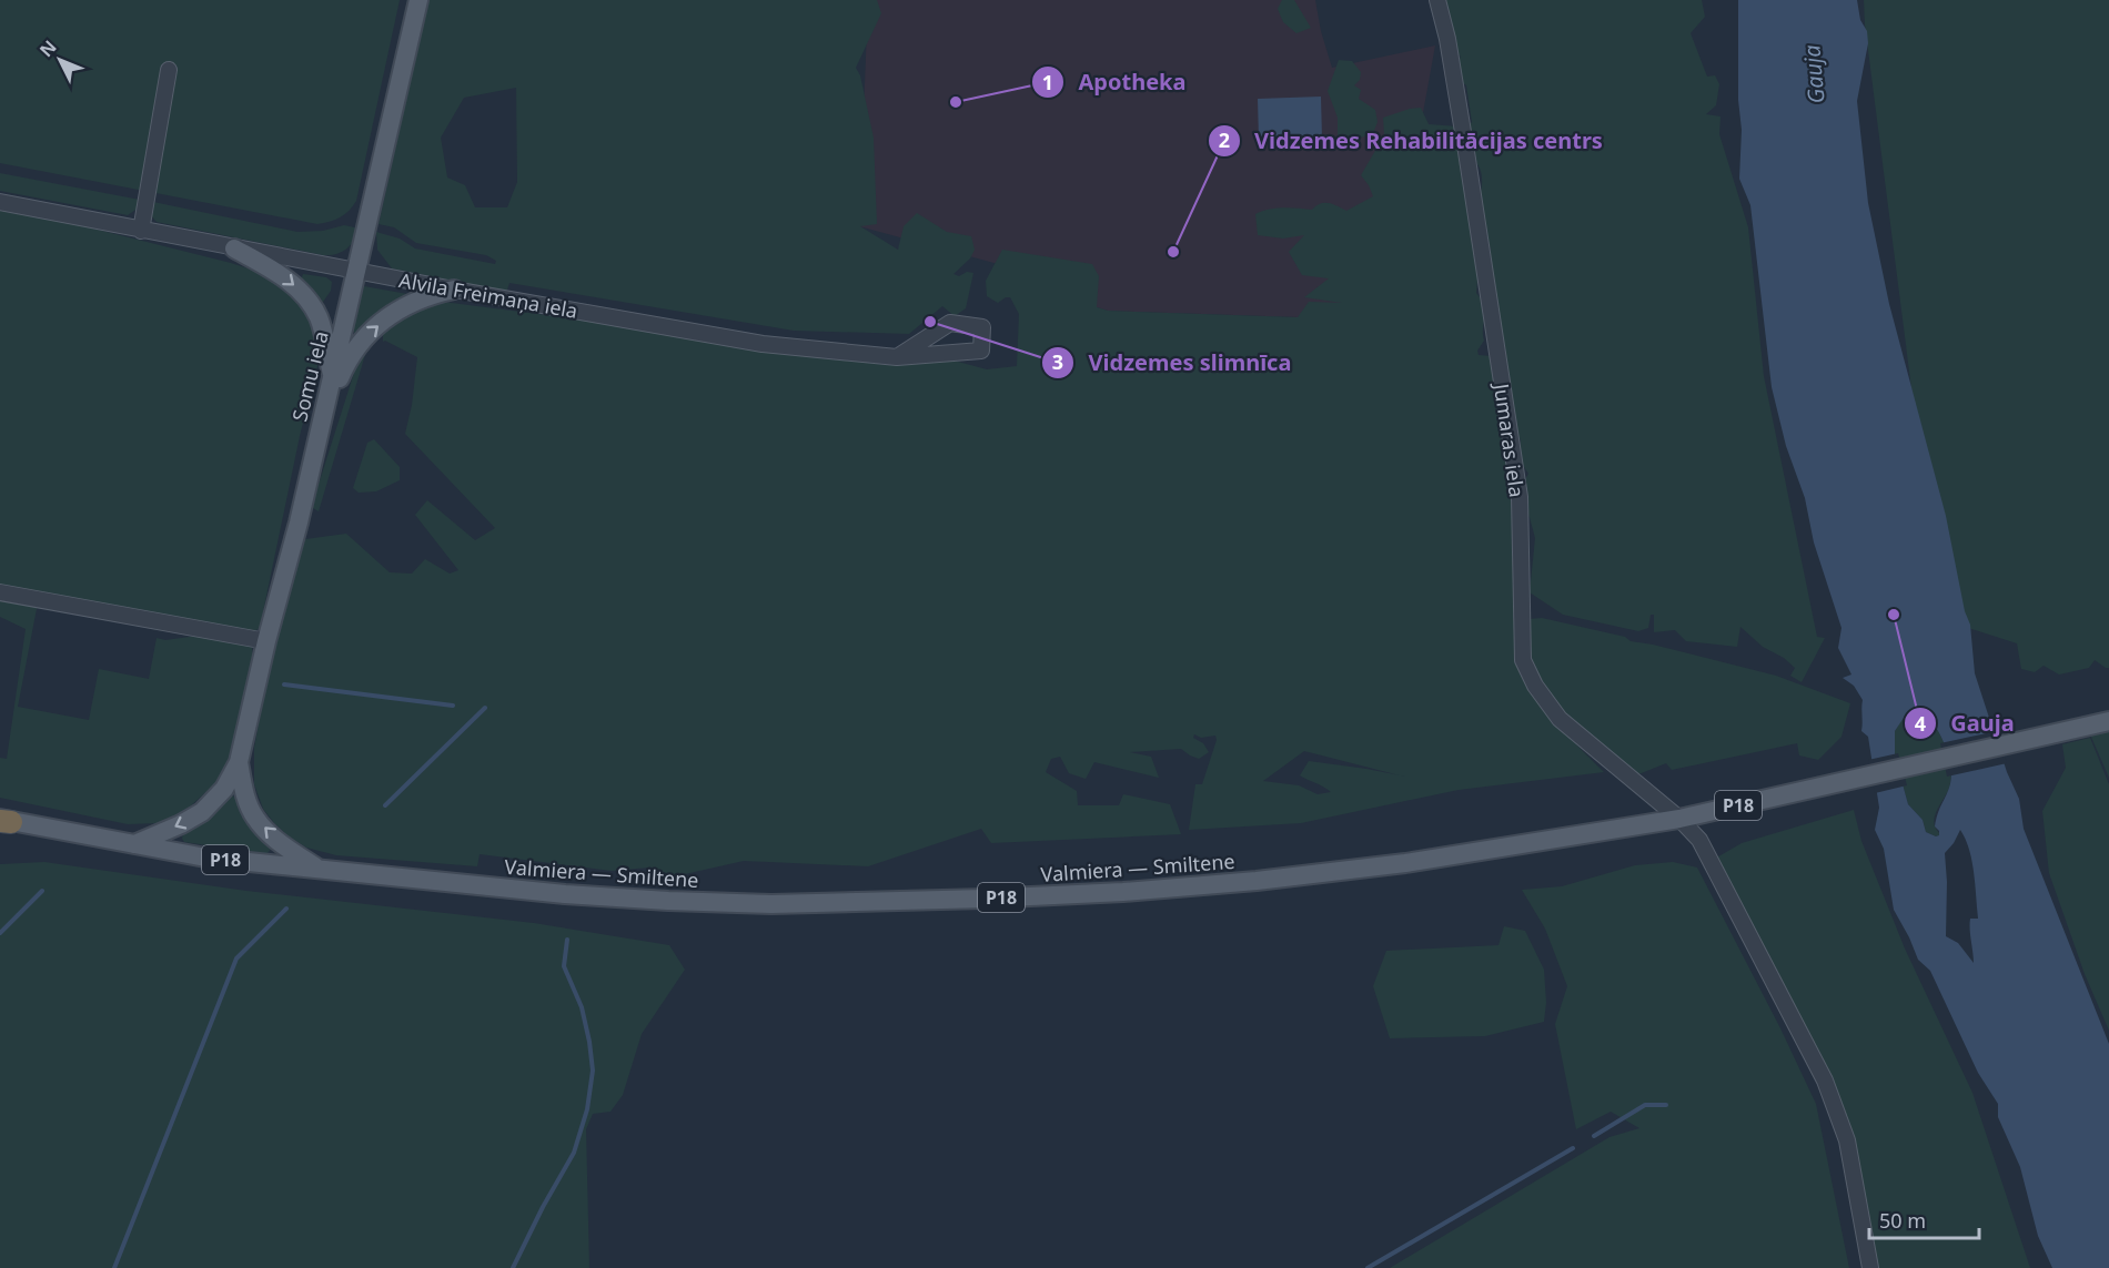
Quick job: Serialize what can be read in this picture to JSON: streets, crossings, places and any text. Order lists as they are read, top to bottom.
{
  "streets": {
    "main road": ["Somu iela", "P18", "Valmiera — Smiltene"],
    "street": ["Alvila Freimaņa iela", "Jumaras iela"]
  },
  "crossings": [
    ["Alvila Freimaņa iela", "Somu iela"],
    ["Jumaras iela", "Valmiera — Smiltene"]
  ],
  "water": ["Gauja"],
  "places": [
    "Apotheka",
    "Vidzemes Rehabilitācijas centrs",
    "Vidzemes slimnīca",
    "Gauja"
  ],
  "scale_bar": "50 m",
  "north": "top left"
}
